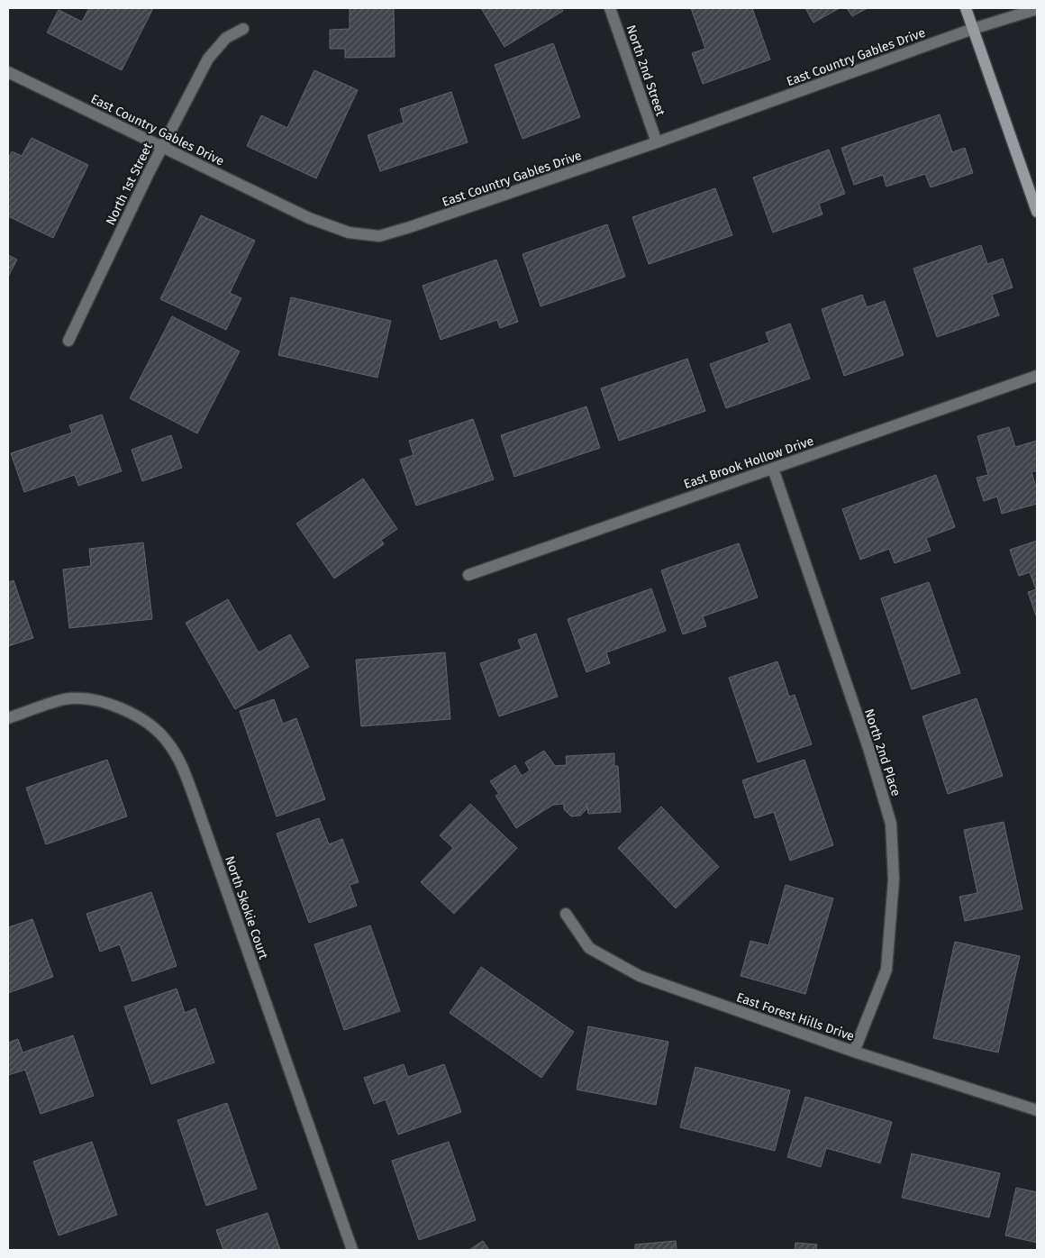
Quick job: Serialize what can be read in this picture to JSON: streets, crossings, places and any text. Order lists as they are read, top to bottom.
{
  "streets": {
    "street": [
      "East Country Gables Drive",
      "North 2nd Street",
      "North 1st Street",
      "East Brook Hollow Drive",
      "North 2nd Place",
      "North Skokie Court",
      "East Forest Hills Drive"
    ]
  },
  "crossings": [
    ["East Country Gables Drive", "North 2nd Street"],
    ["East Country Gables Drive", "North 1st Street"],
    ["East Brook Hollow Drive", "North 2nd Place"],
    ["North 2nd Place", "East Forest Hills Drive"]
  ]
}
